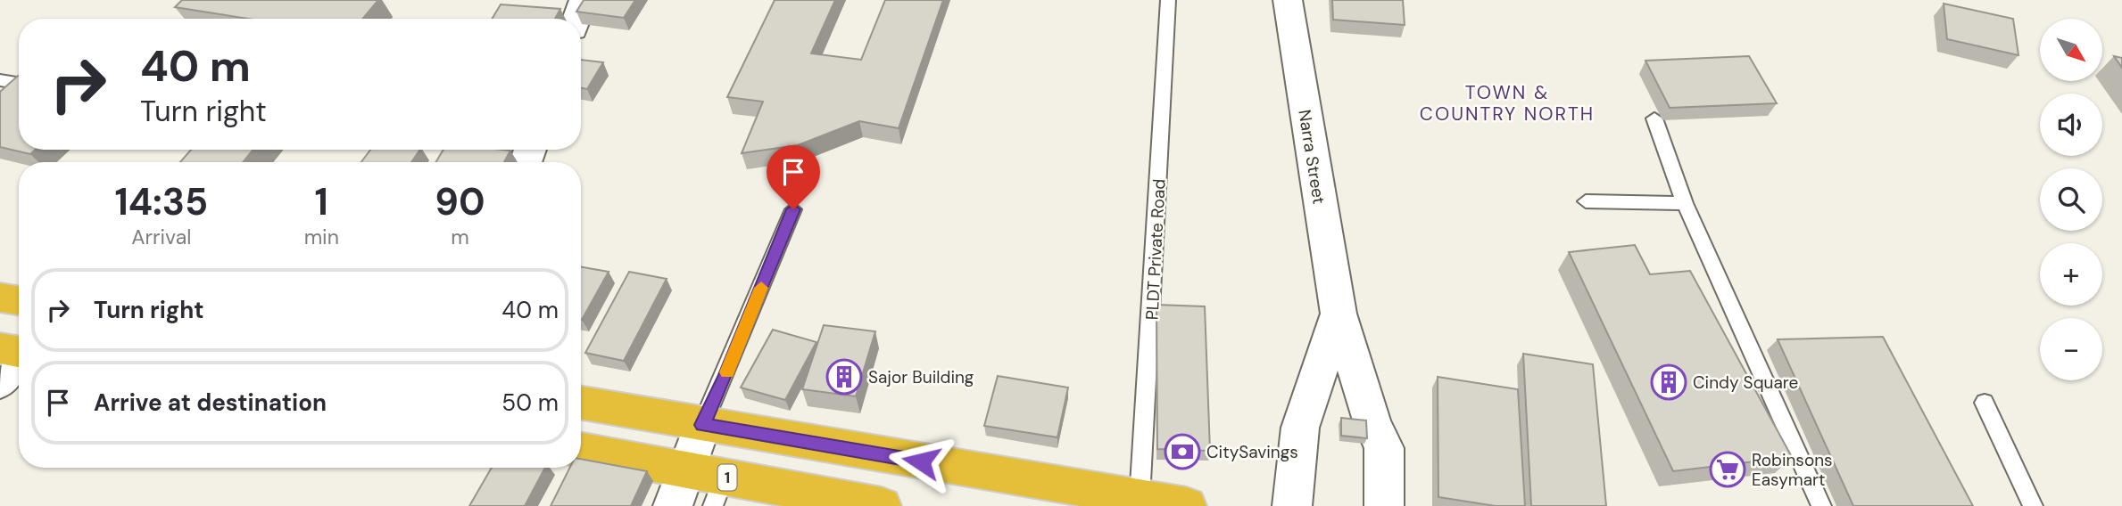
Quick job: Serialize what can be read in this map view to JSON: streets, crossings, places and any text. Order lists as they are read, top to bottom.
{
  "streets": {
    "highway": ["1"],
    "street": ["Narra Street"],
    "lane": ["PLDT Private Road"]
  },
  "districts": ["TOWN & COUNTRY NORTH"],
  "places": {
    "building": ["Sajor Building", "Cindy Square"],
    "bank": ["CitySavings"],
    "supermarket": ["Robinsons Easymart"]
  },
  "north": "bottom right",
  "page": {
    "map_buttons": ["+", "−"],
    "turn": ["40 m", "Turn right"],
    "eta": [
      "14:35",
      "Arrival",
      "1",
      "min",
      "90",
      "m"
    ],
    "list": [
      {
        "name": "Turn right",
        "value": "40 m"
      },
      {
        "name": "Arrive at destination",
        "value": "50 m"
      }
    ]
  }
}
